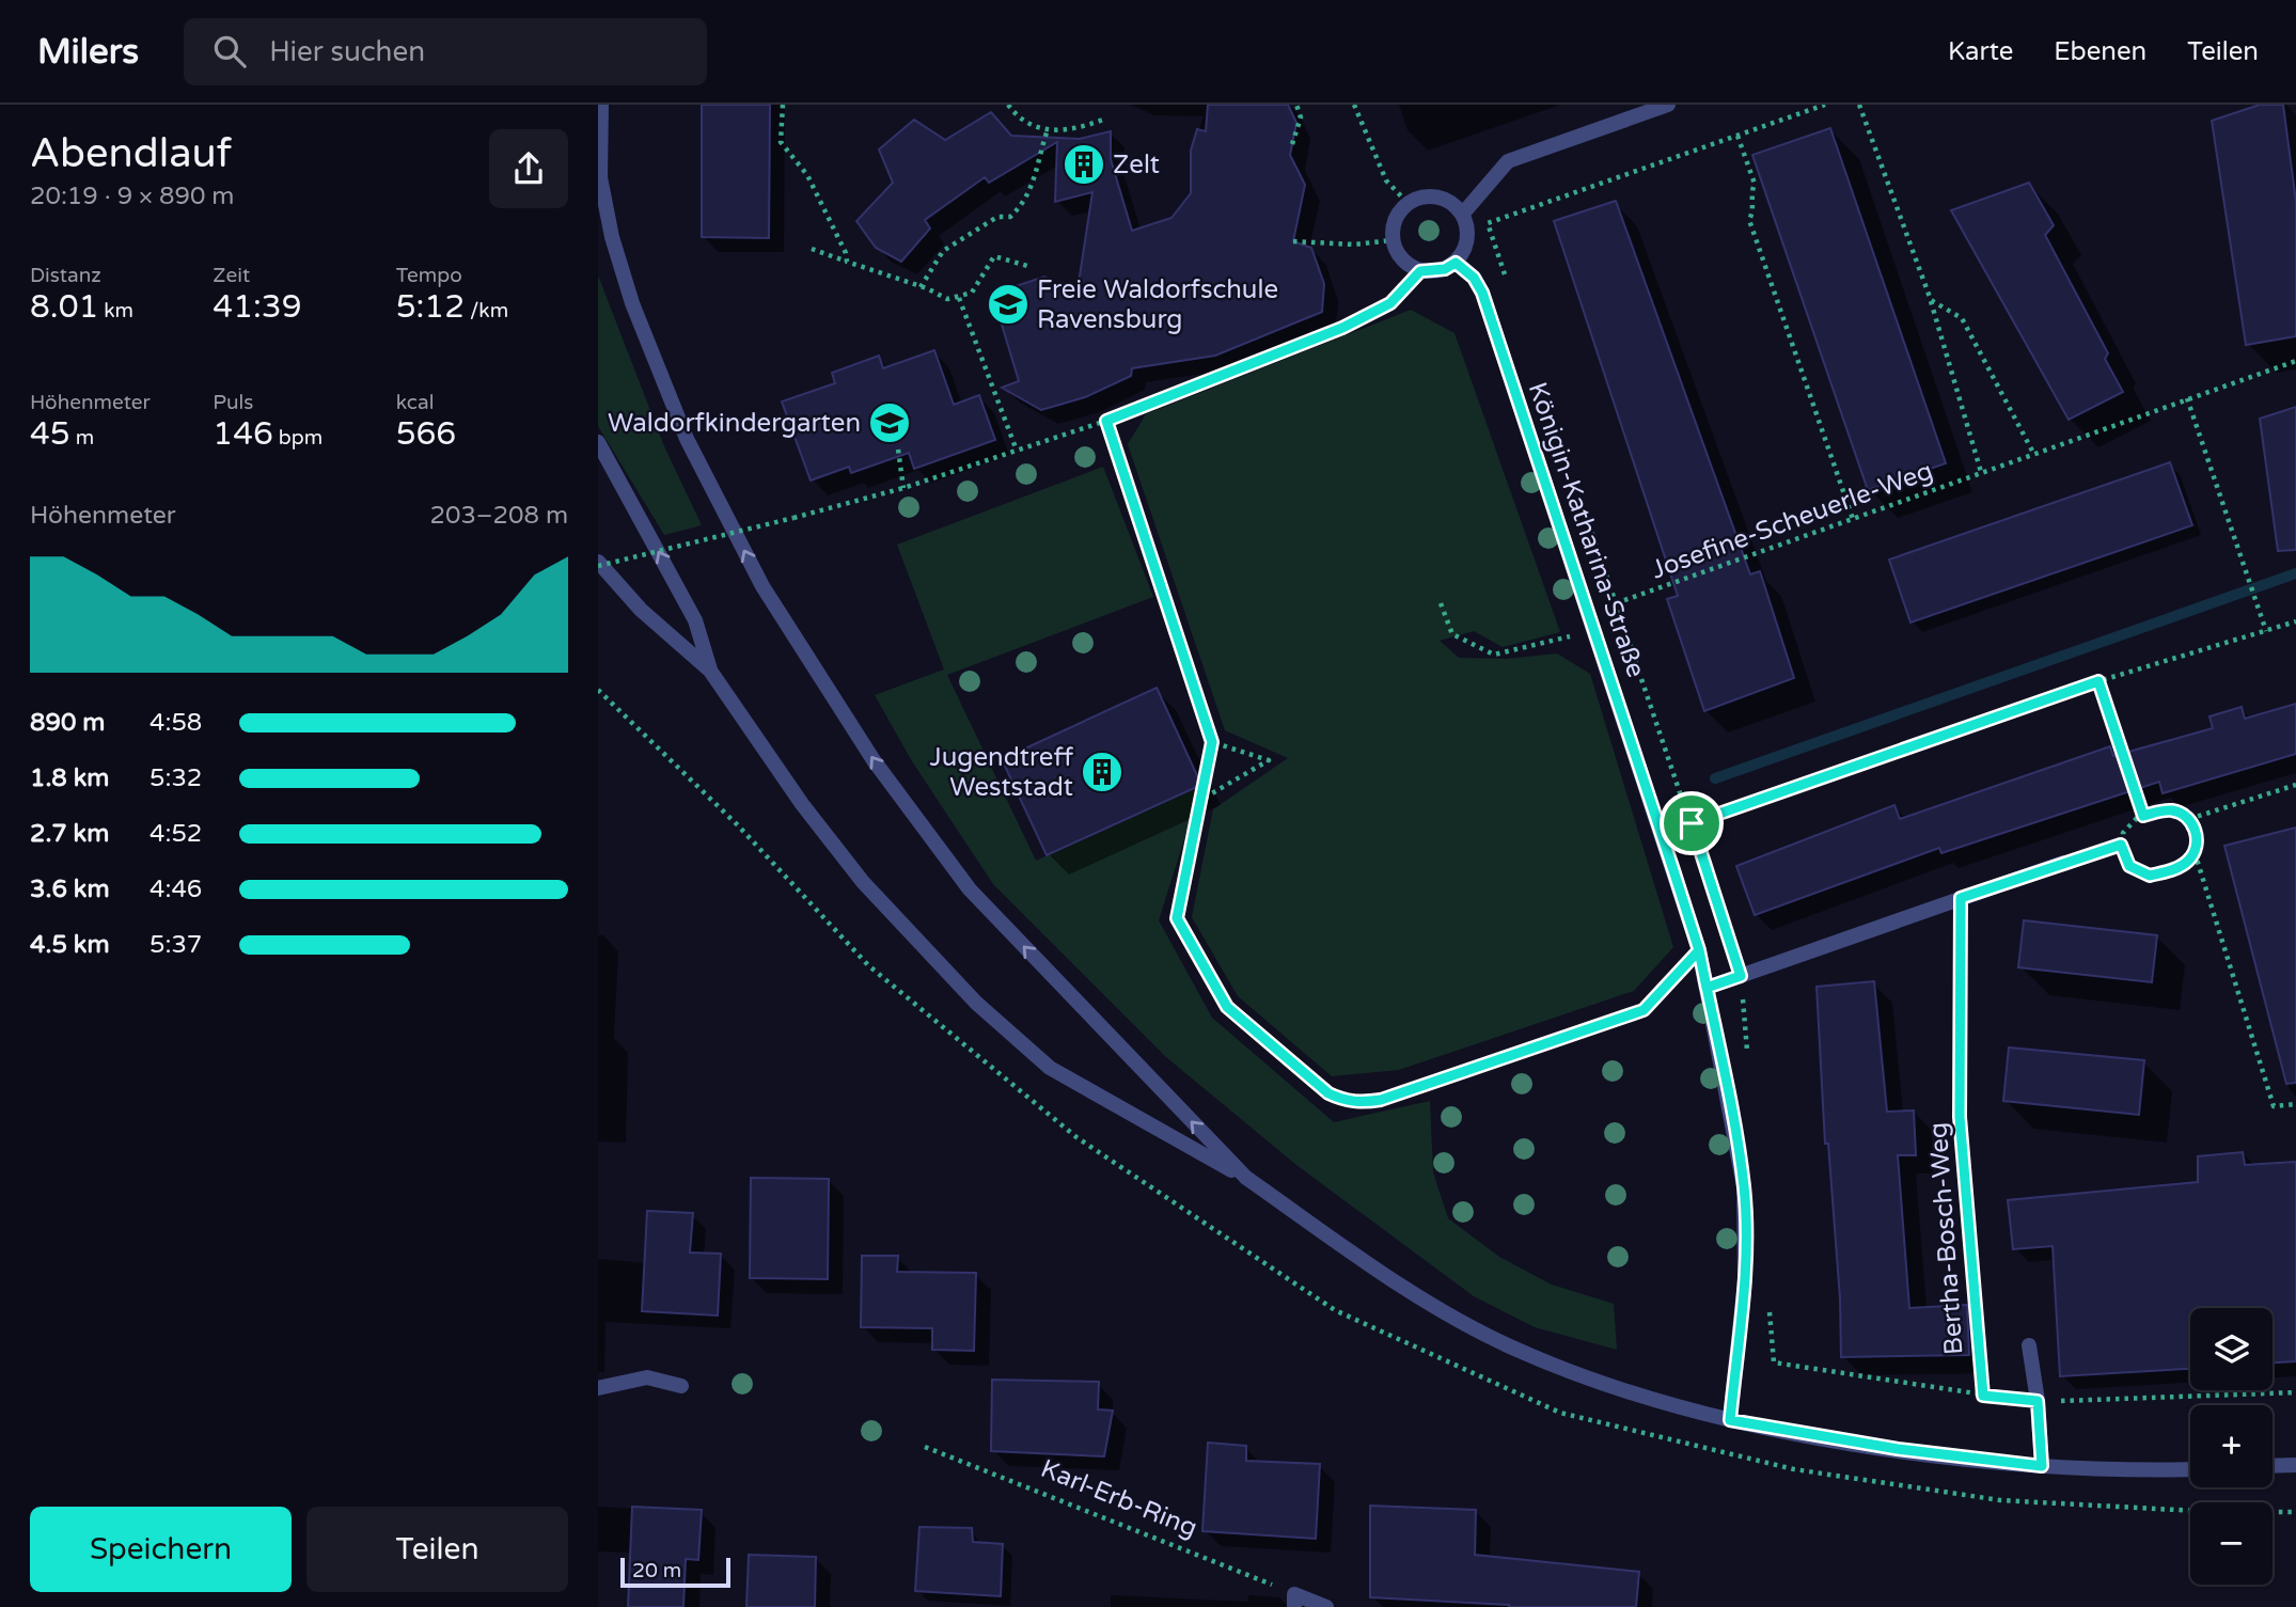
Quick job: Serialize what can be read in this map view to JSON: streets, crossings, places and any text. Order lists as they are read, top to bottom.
{
  "streets": {
    "street": ["Königin-Katharina-Straße"],
    "path": ["Josefine-Scheuerle-Weg", "Bertha-Bosch-Weg", "Karl-Erb-Ring"]
  },
  "places": {
    "building": ["Zelt", "Jugendtreff Weststadt"],
    "school or university": ["Freie Waldorfschule Ravensburg", "Waldorfkindergarten"]
  },
  "scale_bar": "20 m",
  "page": {
    "header": "Milers",
    "search": "Hier suchen",
    "nav": ["Karte", "Ebenen", "Teilen"],
    "heading": ["Abendlauf", "20:19 · 9 × 890 m"],
    "stats": [
      ["Distanz", "8.01 km"],
      ["Zeit", "41:39"],
      ["Tempo", "5:12 /km"],
      ["Höhenmeter", "45 m"],
      ["Puls", "146 bpm"],
      ["kcal", "566"]
    ],
    "chart": ["Höhenmeter", "203–208 m"],
    "list": [
      {
        "name": "890 m",
        "note": "4:58"
      },
      {
        "name": "1.8 km",
        "note": "5:32"
      },
      {
        "name": "2.7 km",
        "note": "4:52"
      },
      {
        "name": "3.6 km",
        "note": "4:46"
      },
      {
        "name": "4.5 km",
        "note": "5:37"
      }
    ],
    "map_buttons": ["+", "−"],
    "buttons": ["Speichern", "Teilen"],
    "scale": "20 m"
  }
}
